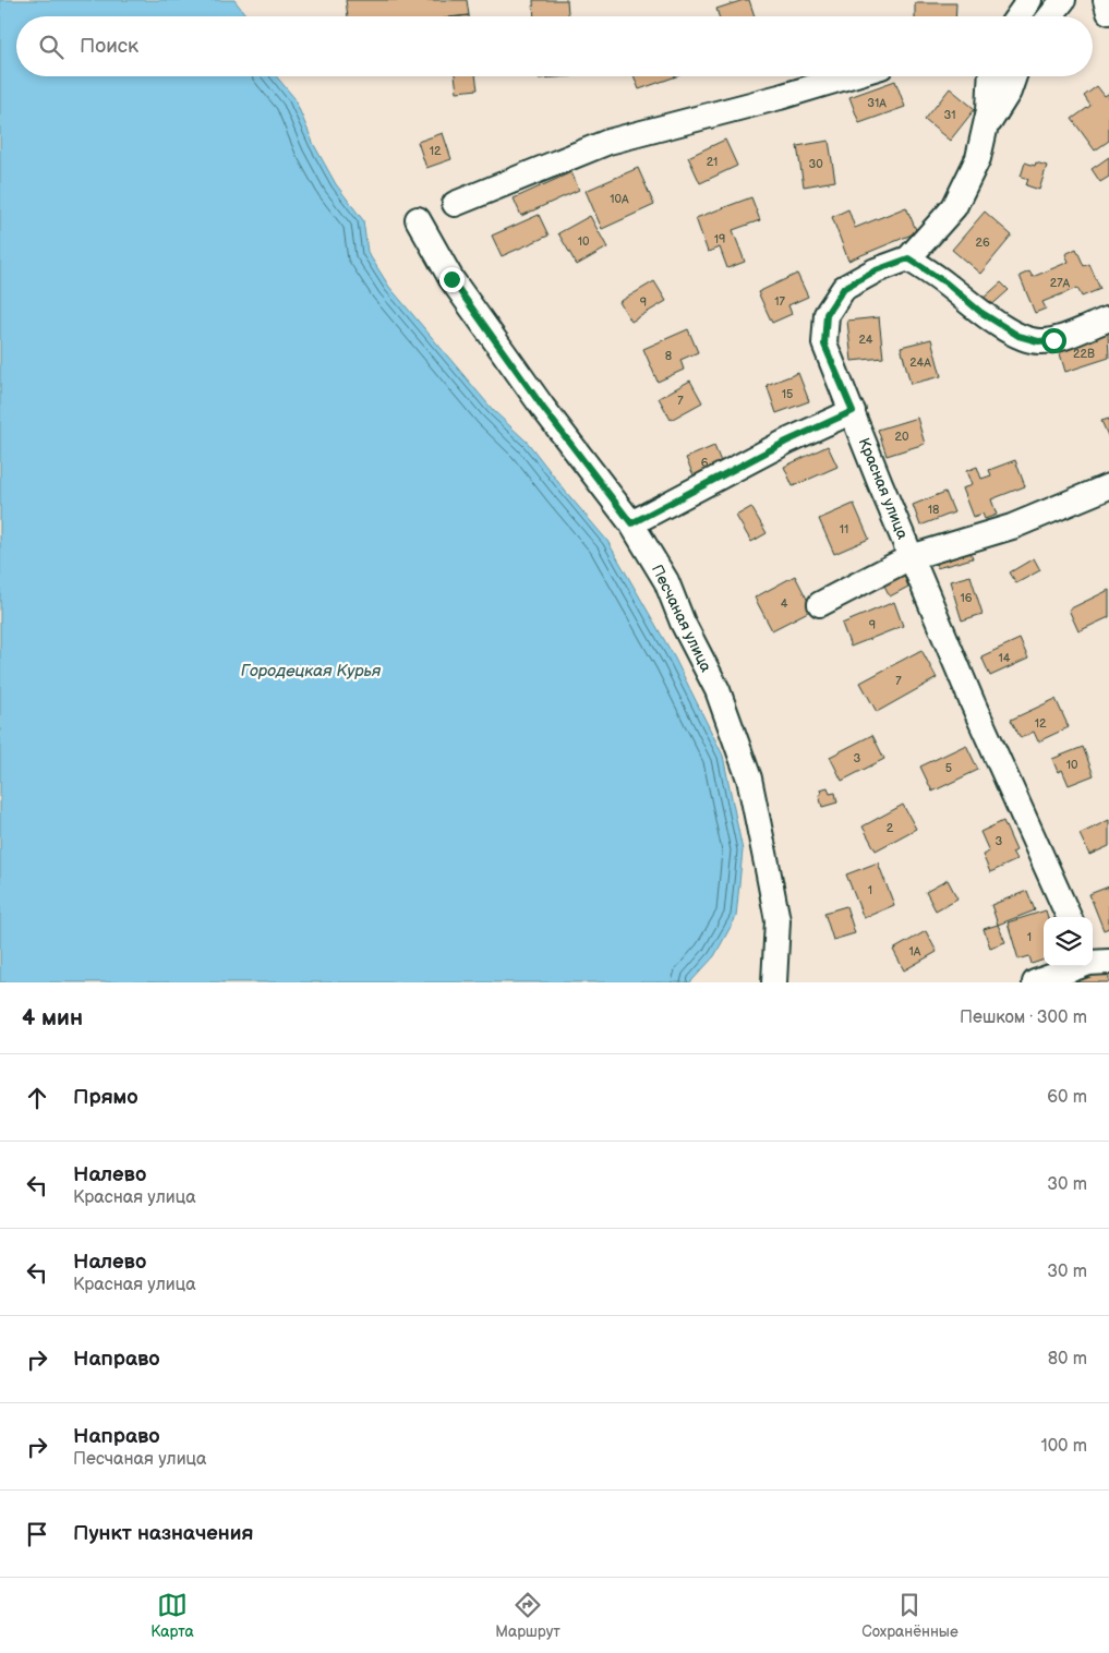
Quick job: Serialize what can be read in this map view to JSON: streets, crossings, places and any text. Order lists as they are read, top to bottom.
{
  "streets": {
    "street": ["Красная улица", "Песчаная улица"]
  },
  "water": ["Городецкая Курья"],
  "house_numbers": [
    "31А",
    "31",
    "12",
    "21",
    "30",
    "10А",
    "19",
    "10",
    "26",
    "27А",
    "17",
    "9",
    "24",
    "22В",
    "8",
    "24А",
    "15",
    "7",
    "20",
    "6",
    "18",
    "11",
    "16",
    "4",
    "9",
    "14",
    "7",
    "12",
    "3",
    "10",
    "5",
    "2",
    "3",
    "1",
    "1",
    "1А"
  ],
  "page": {
    "search": "Поиск",
    "heading": ["4 мин", "Пешком · 300 m"],
    "list": [
      ["Прямо", "60 m"],
      ["Налево", "Красная улица", "30 m"],
      ["Налево", "Красная улица", "30 m"],
      ["Направо", "80 m"],
      ["Направо", "Песчаная улица", "100 m"],
      "Пункт назначения"
    ],
    "nav": ["Карта", "Маршрут", "Сохранённые"]
  }
}
